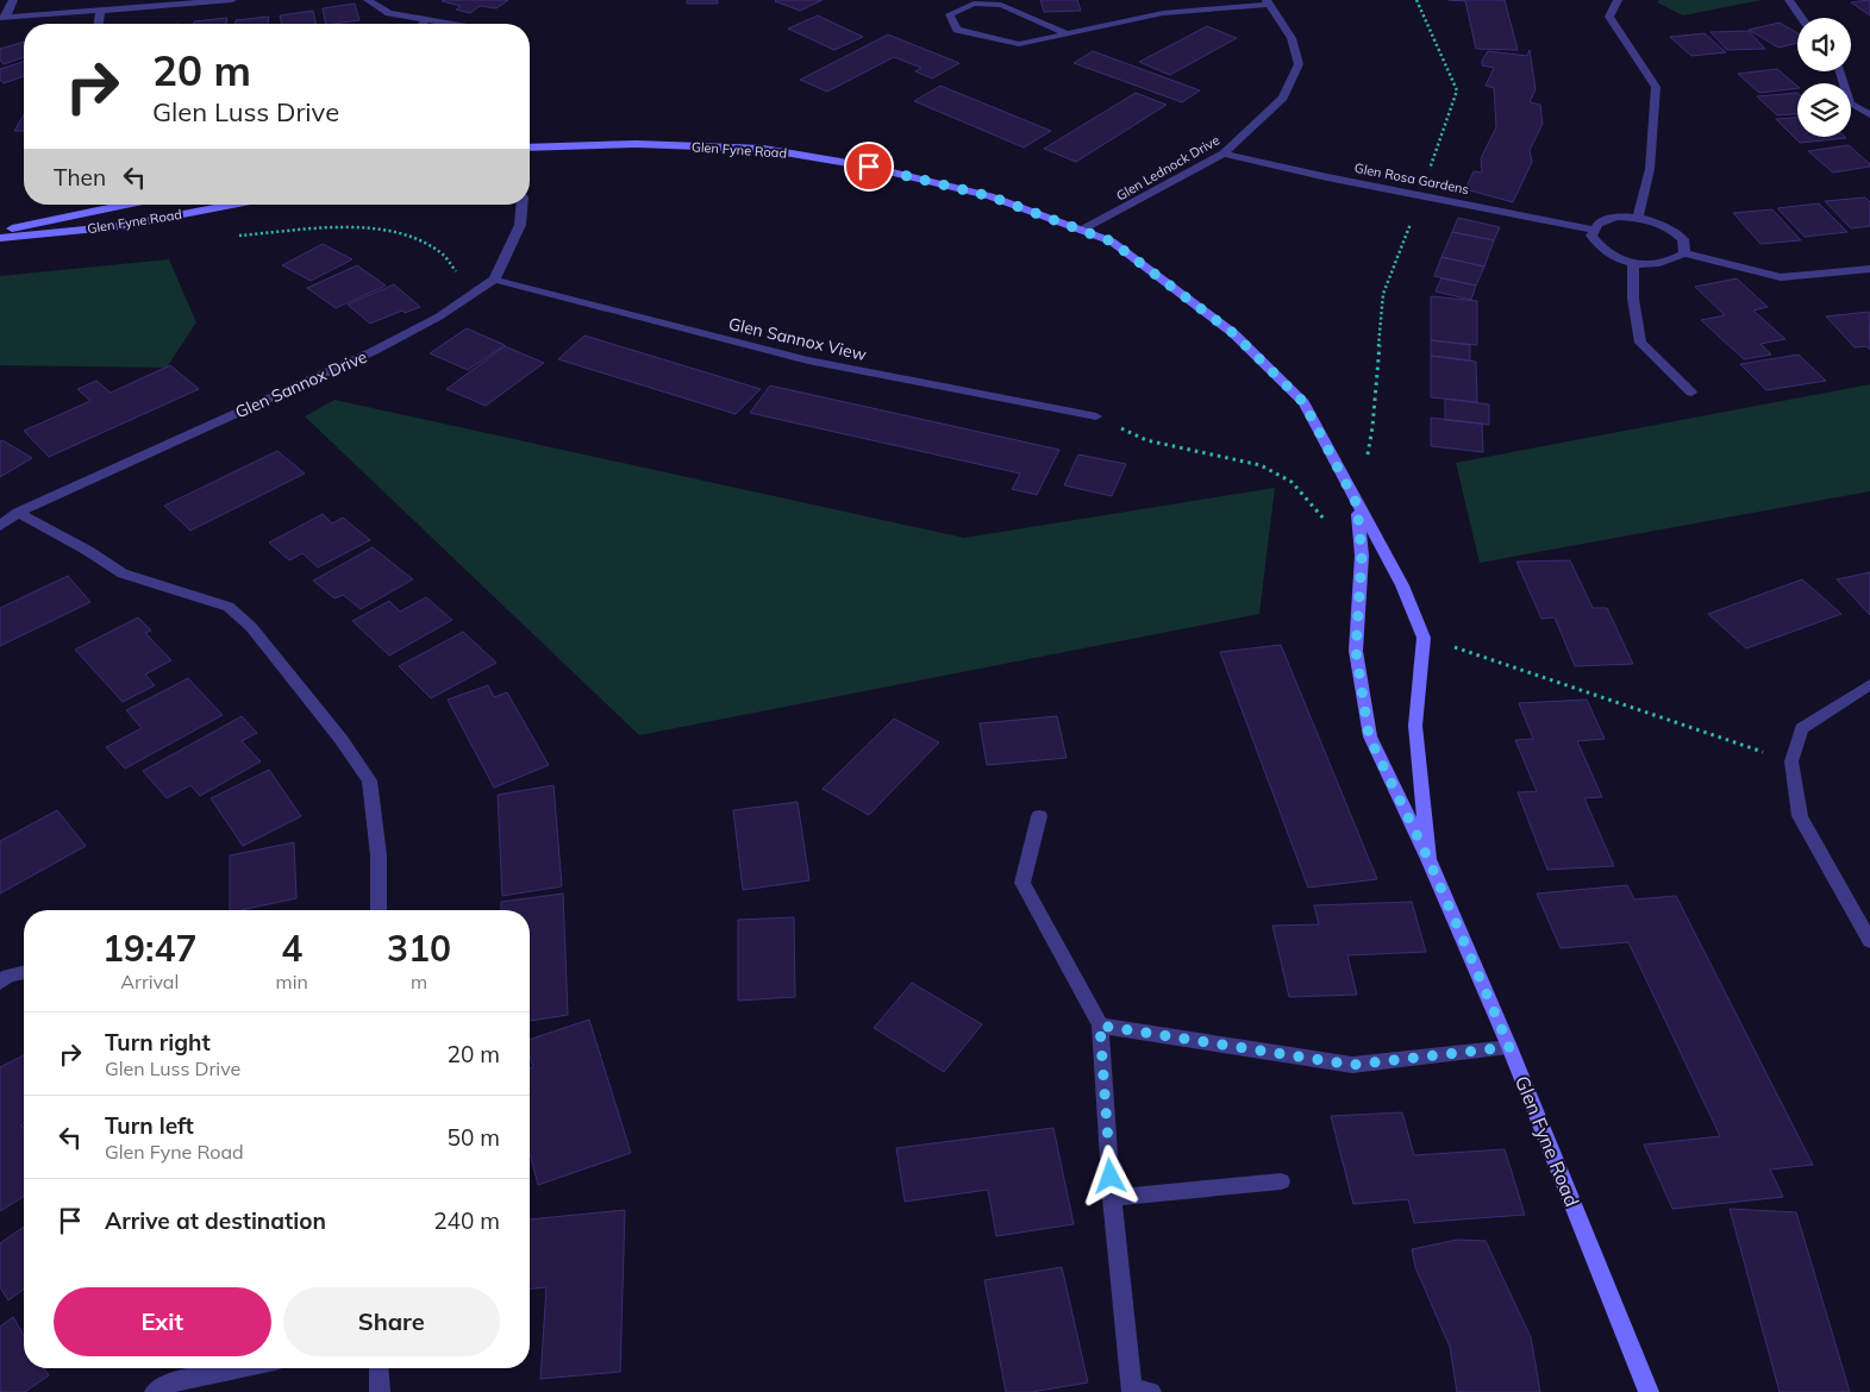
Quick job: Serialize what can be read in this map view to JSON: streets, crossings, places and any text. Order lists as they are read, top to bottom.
{
  "streets": {
    "street": [
      "Glen Fyne Road",
      "Glen Lednock Drive",
      "Glen Rosa Gardens",
      "Glen Sannox View",
      "Glen Sannox Drive"
    ]
  },
  "crossings": [
    ["Glen Fyne Road", "Glen Lednock Drive"],
    ["Glen Lednock Drive", "Glen Rosa Gardens"],
    ["Glen Sannox View", "Glen Sannox Drive"]
  ],
  "page": {
    "turn": ["20 m", "Glen Luss Drive"],
    "then": "Then",
    "eta": [
      "19:47",
      "Arrival",
      "4",
      "min",
      "310",
      "m"
    ],
    "list": [
      {
        "name": "Turn right",
        "note": "Glen Luss Drive",
        "value": "20 m"
      },
      {
        "name": "Turn left",
        "note": "Glen Fyne Road",
        "value": "50 m"
      },
      {
        "name": "Arrive at destination",
        "value": "240 m"
      }
    ],
    "buttons": ["Exit", "Share"]
  }
}
